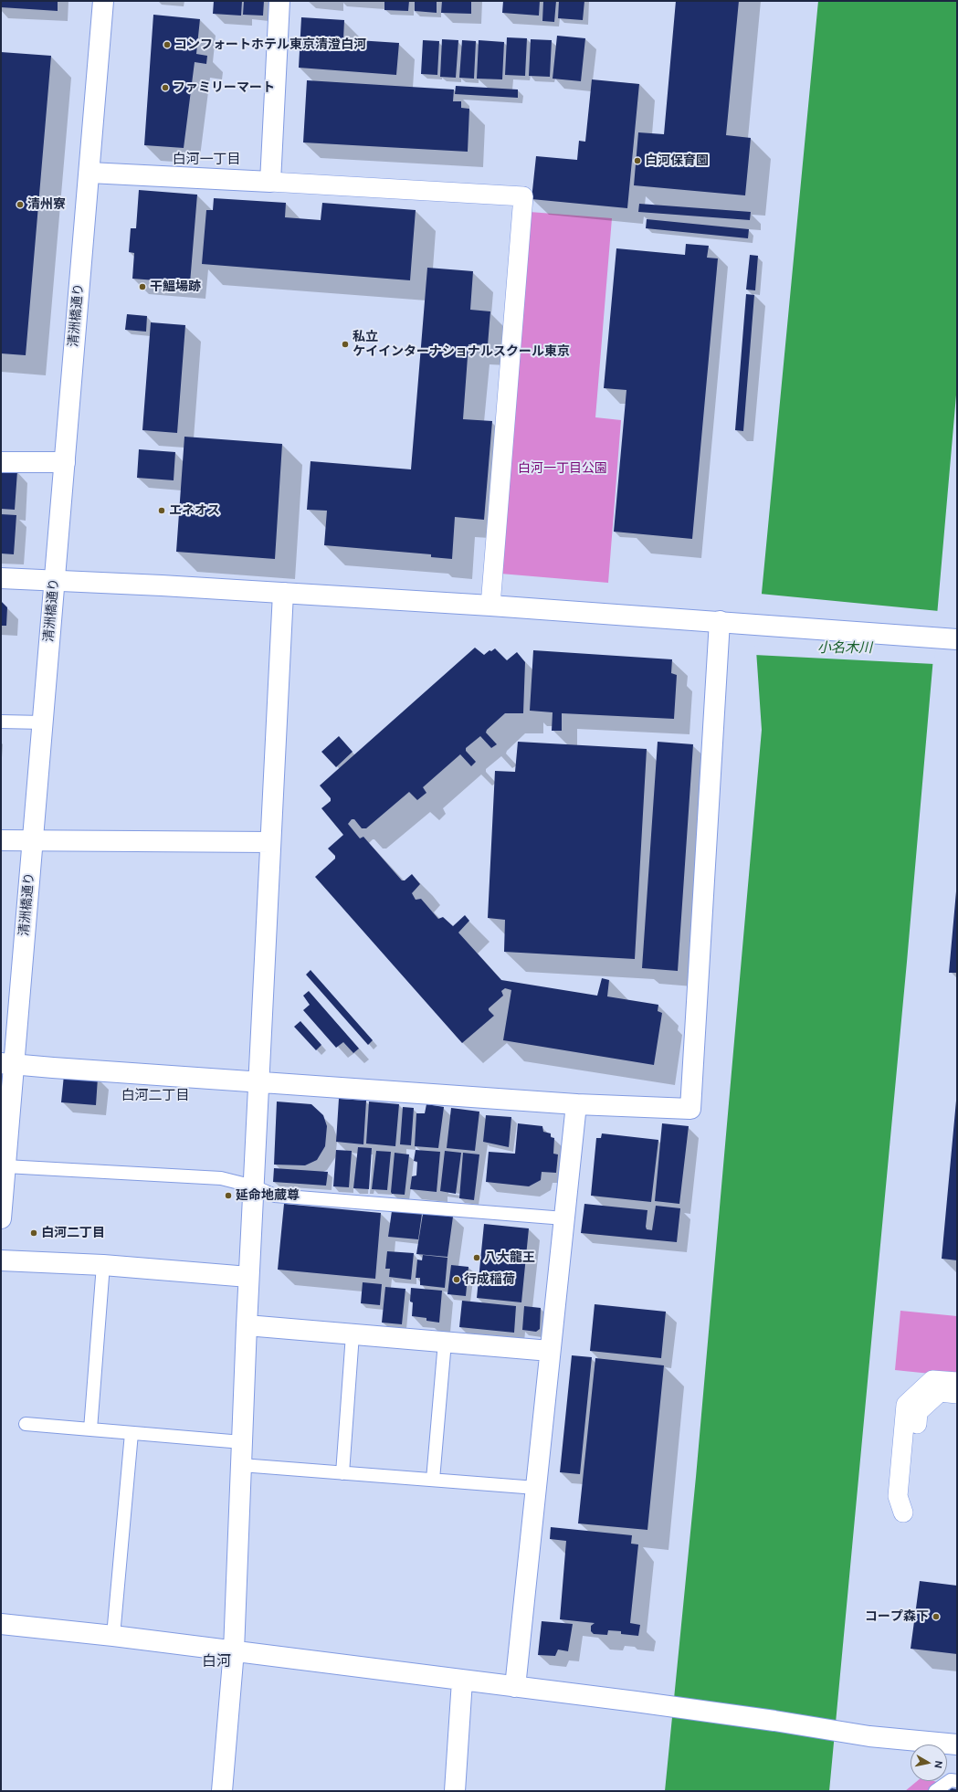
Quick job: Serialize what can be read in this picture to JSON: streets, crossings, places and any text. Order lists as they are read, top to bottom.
{
  "streets": {
    "street": ["清洲橋通り"]
  },
  "districts": ["白河一丁目", "白河二丁目", "白河"],
  "water": ["小名木川"],
  "parks": ["白河一丁目公園"],
  "places": [
    "コンフォートホテル東京清澄白河",
    "ファミリーマート",
    "白河保育園",
    "清州寮",
    "干鰮場跡",
    "私立 ケイインターナショナルスクール東京",
    "エネオス",
    "延命地蔵尊",
    "白河二丁目",
    "八大龍王",
    "行成稲荷",
    "コープ森下"
  ],
  "north": "right"
}
